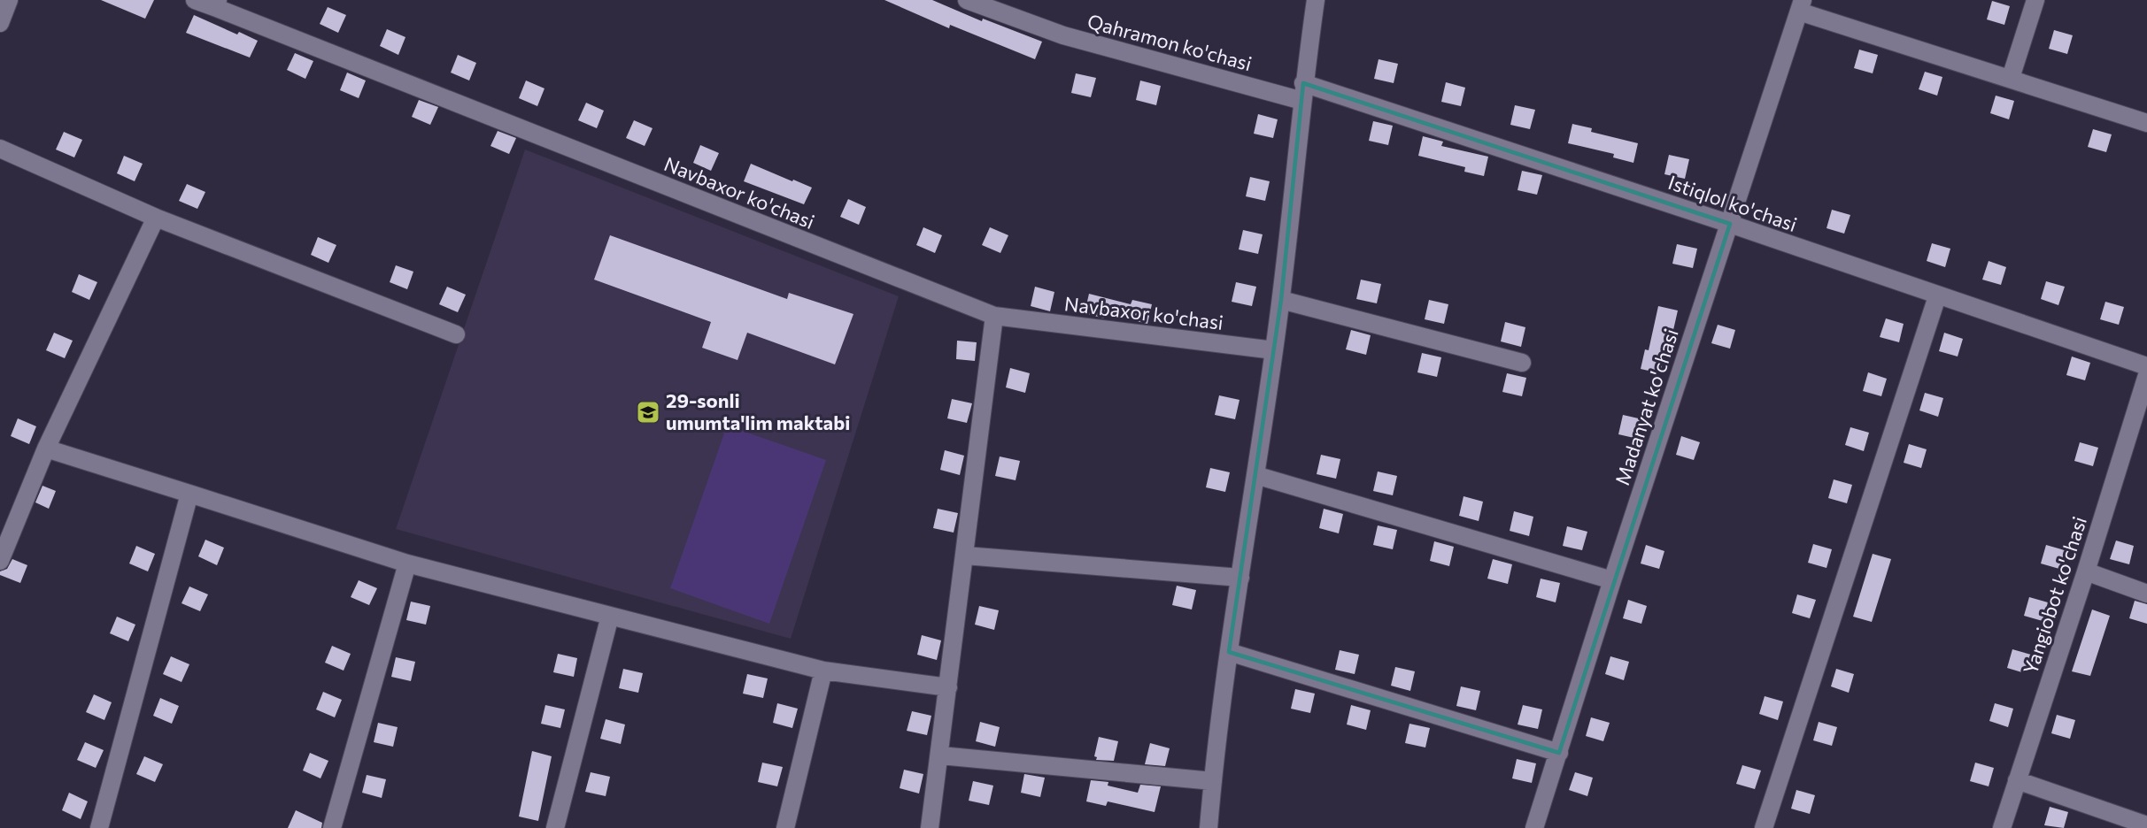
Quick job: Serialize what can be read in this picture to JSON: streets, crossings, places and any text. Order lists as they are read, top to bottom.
{
  "streets": {
    "street": [
      "Qahramon ko'chasi",
      "Navbaxor ko'chasi",
      "Istiqlol ko'chasi",
      "Madanyat ko'chasi",
      "Yangiobot ko'chasi"
    ]
  },
  "crossings": [
    ["Qahramon ko'chasi", "Istiqlol ko'chasi"],
    ["Istiqlol ko'chasi", "Madanyat ko'chasi"]
  ],
  "places": {
    "school or university": ["29-sonli umumta'lim maktabi"]
  }
}
